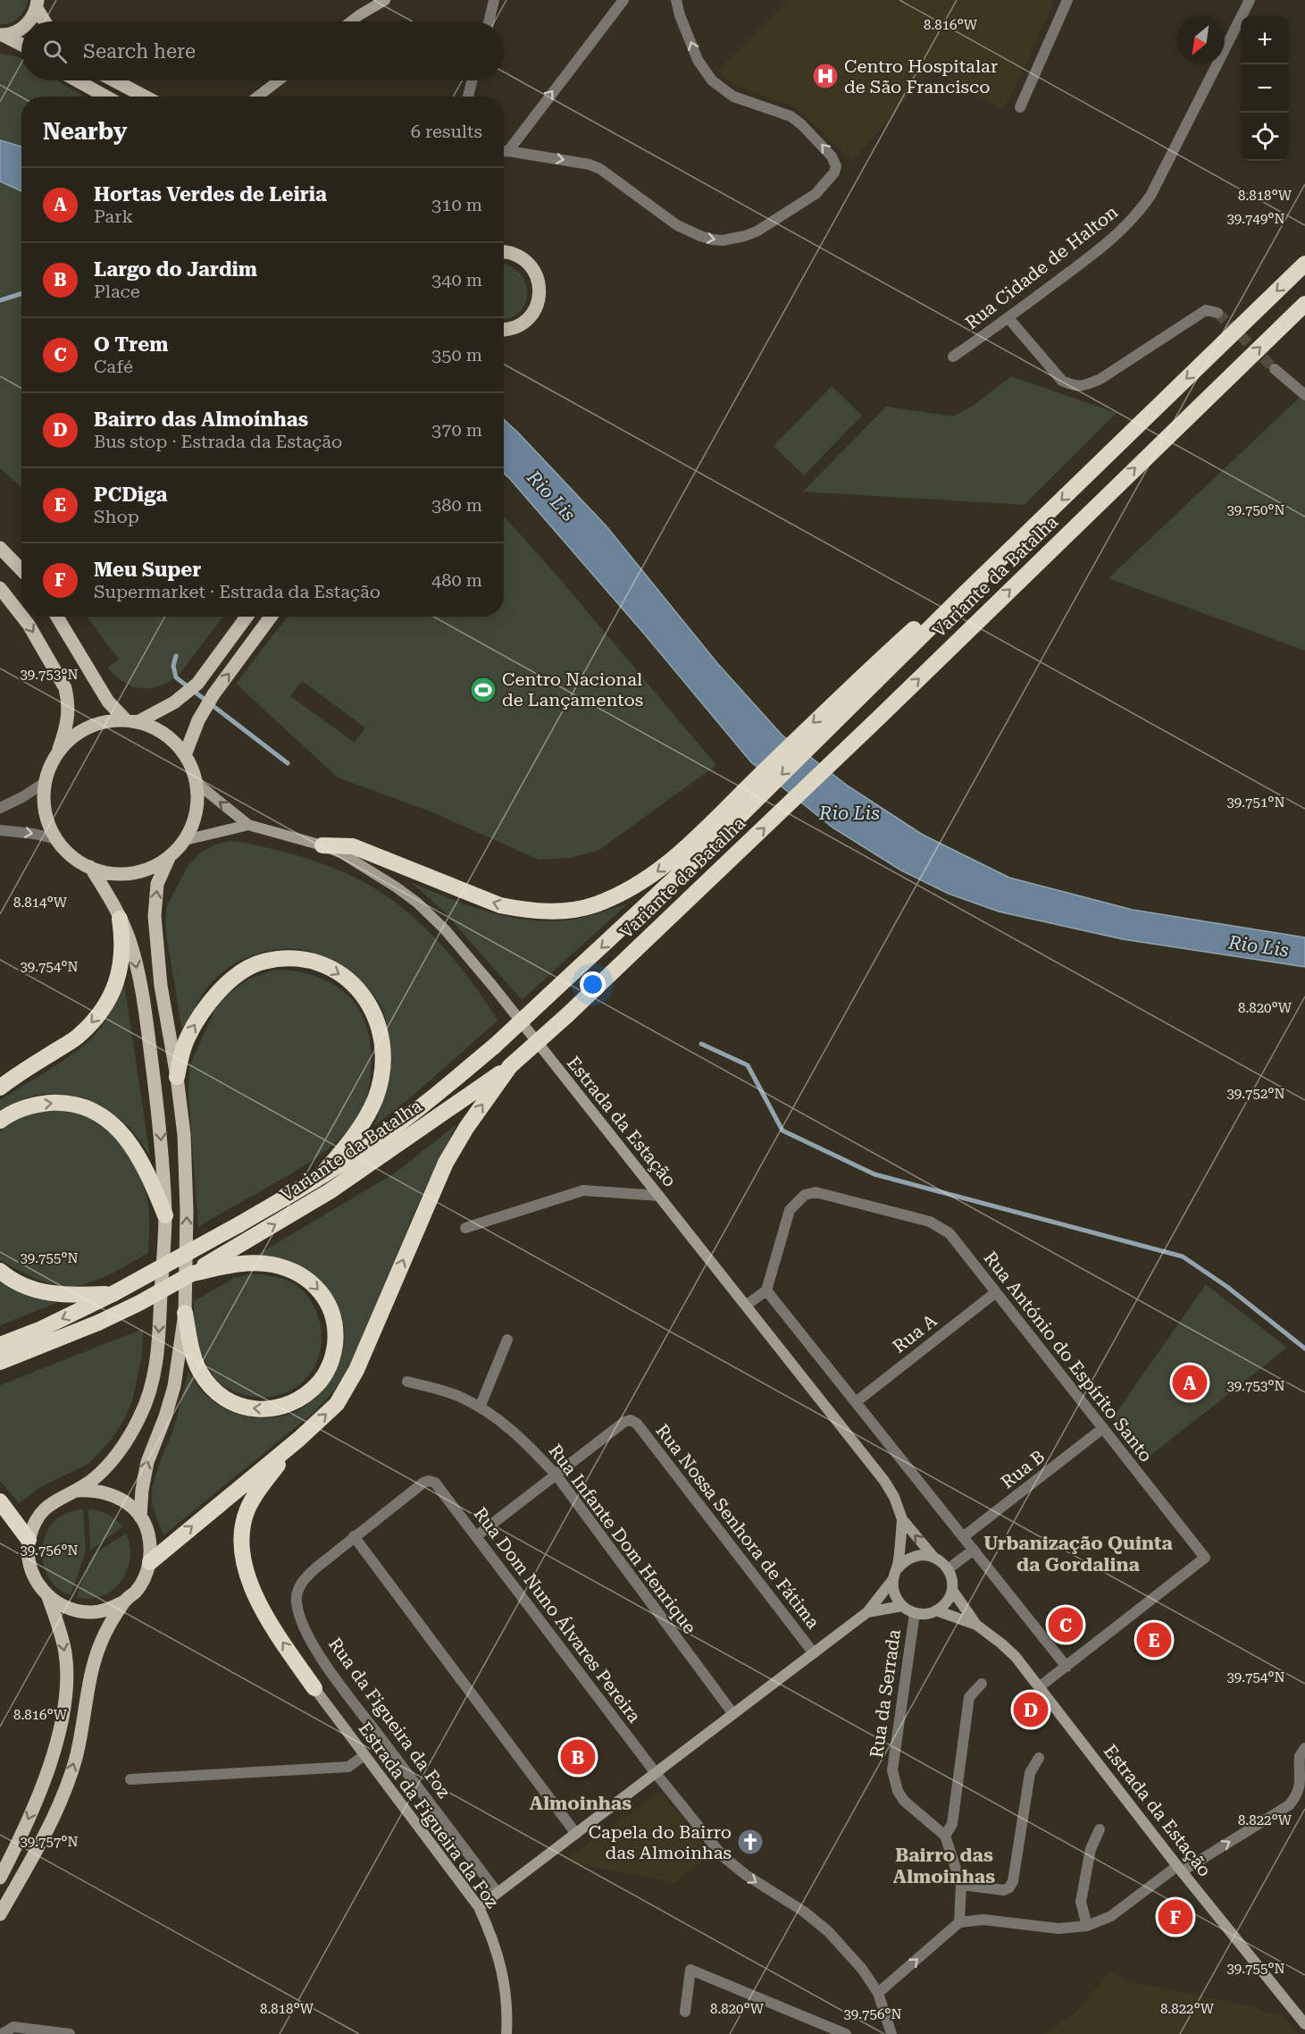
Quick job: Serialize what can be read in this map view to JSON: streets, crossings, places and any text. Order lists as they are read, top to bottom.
{
  "streets": {
    "highway": ["Variante da Batalha"],
    "main road": ["Estrada da Estação", "Estrada da Figueira da Foz"],
    "street": [
      "Rua Cidade de Halton",
      "Rua A",
      "Rua António do Espírito Santo",
      "Rua B",
      "Rua Nossa Senhora de Fátima",
      "Rua Infante Dom Henrique",
      "Rua Dom Nuno Álvares Pereira",
      "Rua da Serrada",
      "Rua da Figueira da Foz"
    ]
  },
  "crossings": [
    ["Estrada da Estação", "Rua António do Espírito Santo"],
    ["Estrada da Estação", "Rua da Serrada"],
    ["Rua A", "Rua António do Espírito Santo"],
    ["Rua António do Espírito Santo", "Rua B"],
    ["Rua Nossa Senhora de Fátima", "Rua Infante Dom Henrique"],
    ["Rua Nossa Senhora de Fátima", "Rua Dom Nuno Álvares Pereira"],
    ["Rua Dom Nuno Álvares Pereira", "Rua da Figueira da Foz"]
  ],
  "one_way": ["Rua Dom Nuno Álvares Pereira"],
  "districts": ["Urbanização Quinta da Gordalina", "Almoinhas", "Bairro das Almoinhas"],
  "water": ["Rio Lis"],
  "places": {
    "hospital": ["Centro Hospitalar de São Francisco"],
    "sports": ["Centro Nacional de Lançamentos"],
    "church": ["Capela do Bairro das Almoinhas"]
  },
  "north": "bottom left",
  "page": {
    "map_buttons": ["+", "−"],
    "search": "Search here",
    "heading": ["Nearby", "6 results"],
    "list": [
      {
        "mark": "A",
        "name": "Hortas Verdes de Leiria",
        "note": "Park",
        "value": "310 m"
      },
      {
        "mark": "B",
        "name": "Largo do Jardim",
        "note": "Place",
        "value": "340 m"
      },
      {
        "mark": "C",
        "name": "O Trem",
        "note": "Café",
        "value": "350 m"
      },
      {
        "mark": "D",
        "name": "Bairro das Almoínhas",
        "note": "Bus stop · Estrada da Estação",
        "value": "370 m"
      },
      {
        "mark": "E",
        "name": "PCDiga",
        "note": "Shop",
        "value": "380 m"
      },
      {
        "mark": "F",
        "name": "Meu Super",
        "note": "Supermarket · Estrada da Estação",
        "value": "480 m"
      }
    ],
    "pins": [
      "A",
      "C",
      "E",
      "D",
      "B",
      "F"
    ]
  },
  "coordinates": [
    "8.816°W",
    "8.818°W",
    "39.749°N",
    "39.750°N",
    "39.753°N",
    "39.751°N",
    "8.814°W",
    "39.754°N",
    "8.820°W",
    "39.752°N",
    "39.755°N",
    "39.756°N",
    "8.822°W",
    "39.757°N"
  ]
}
